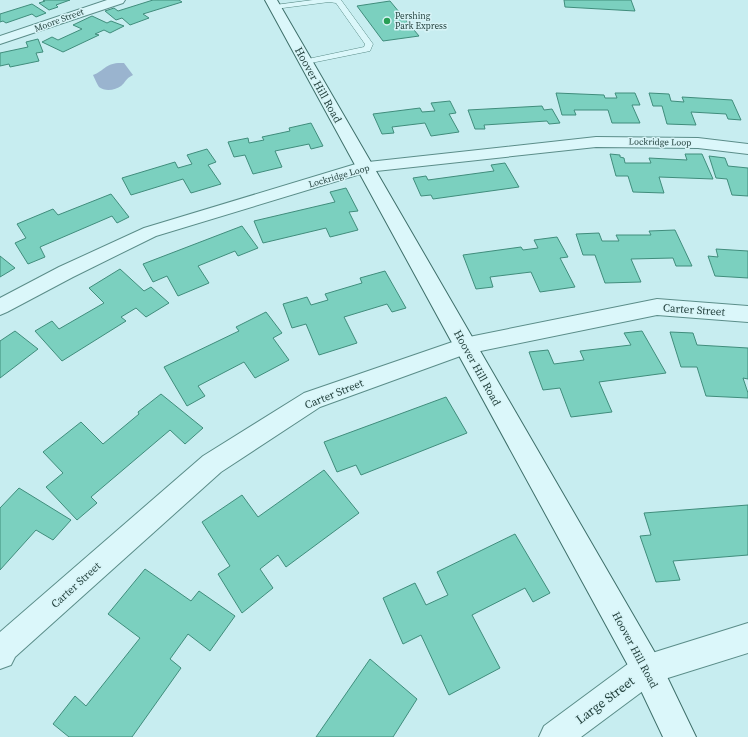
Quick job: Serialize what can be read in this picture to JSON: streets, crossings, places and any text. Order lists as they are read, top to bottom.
{
  "streets": {
    "street": [
      "Moore Street",
      "Hoover Hill Road",
      "Lockridge Loop",
      "Carter Street",
      "Large Street"
    ]
  },
  "crossings": [
    ["Hoover Hill Road", "Lockridge Loop"],
    ["Hoover Hill Road", "Carter Street"],
    ["Hoover Hill Road", "Large Street"]
  ],
  "places": ["Pershing Park Express"]
}
